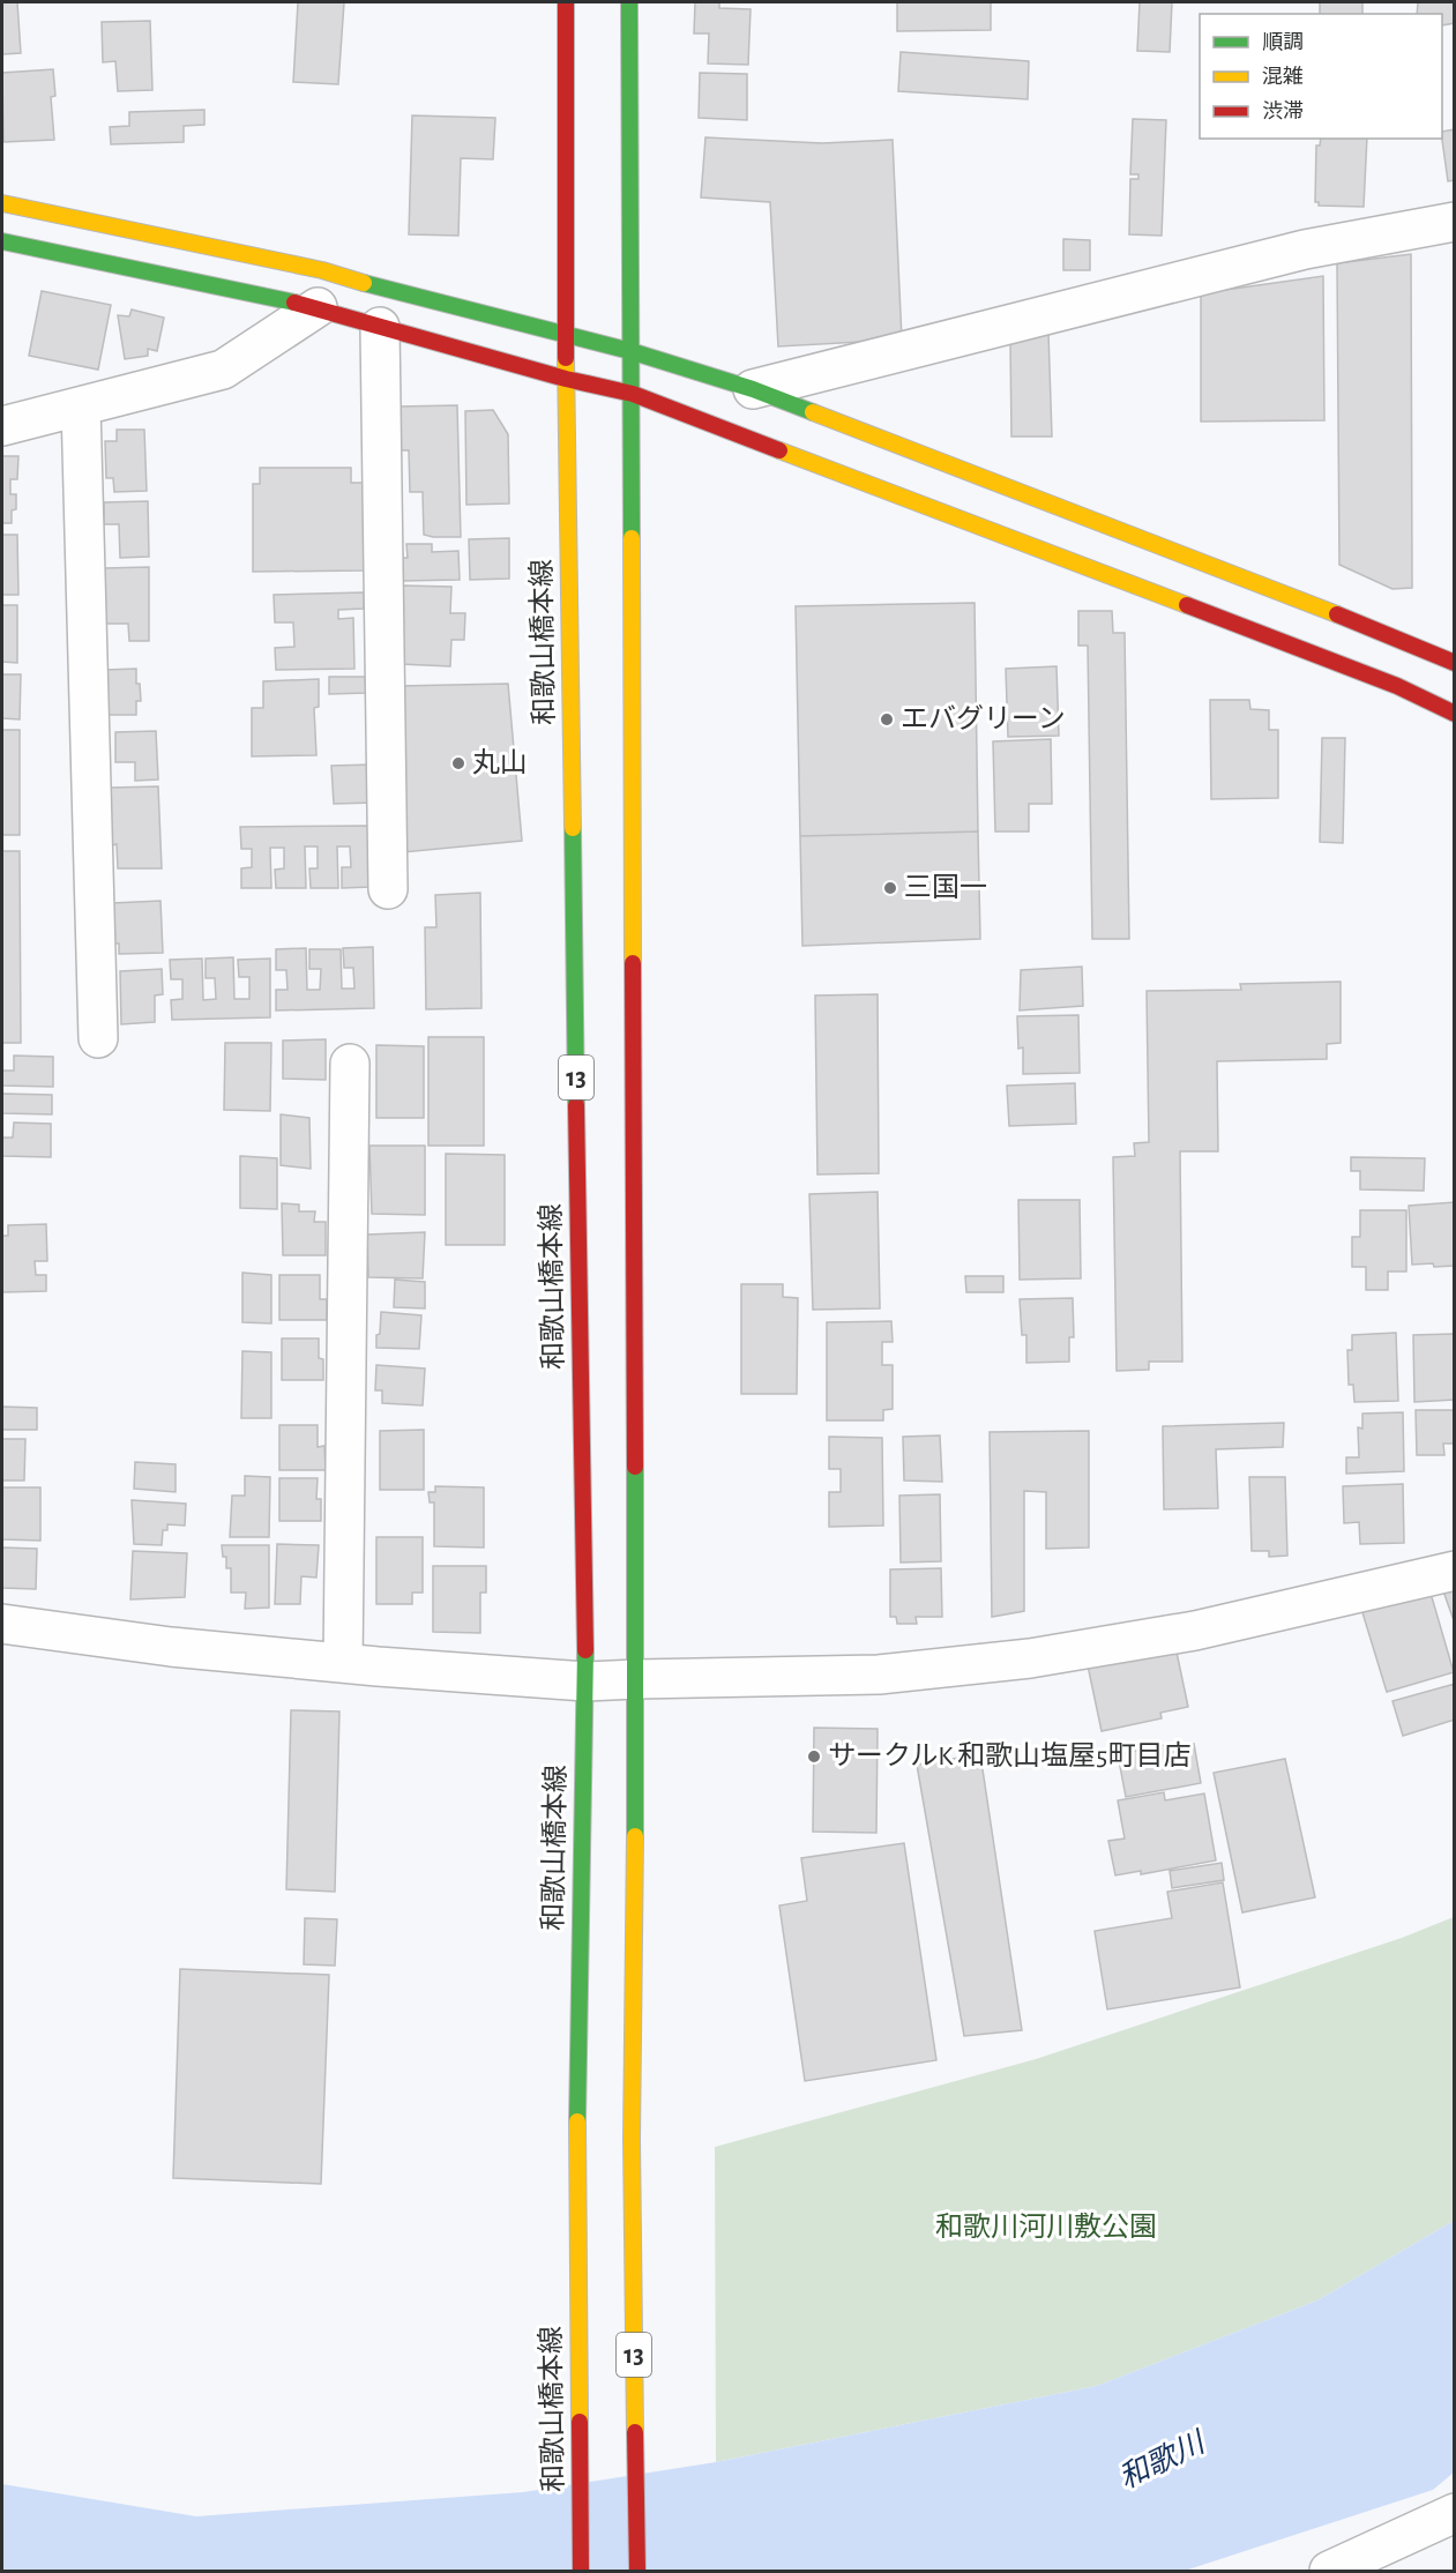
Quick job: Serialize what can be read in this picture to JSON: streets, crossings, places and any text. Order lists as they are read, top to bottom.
{
  "streets": {
    "main road": ["和歌山橋本線", "13"]
  },
  "water": ["和歌川"],
  "parks": ["和歌川河川敷公園"],
  "places": [
    "エバグリーン",
    "丸山",
    "三国一",
    "サークルK 和歌山塩屋5町目店"
  ],
  "legend": ["順調", "混雑", "渋滞"]
}
